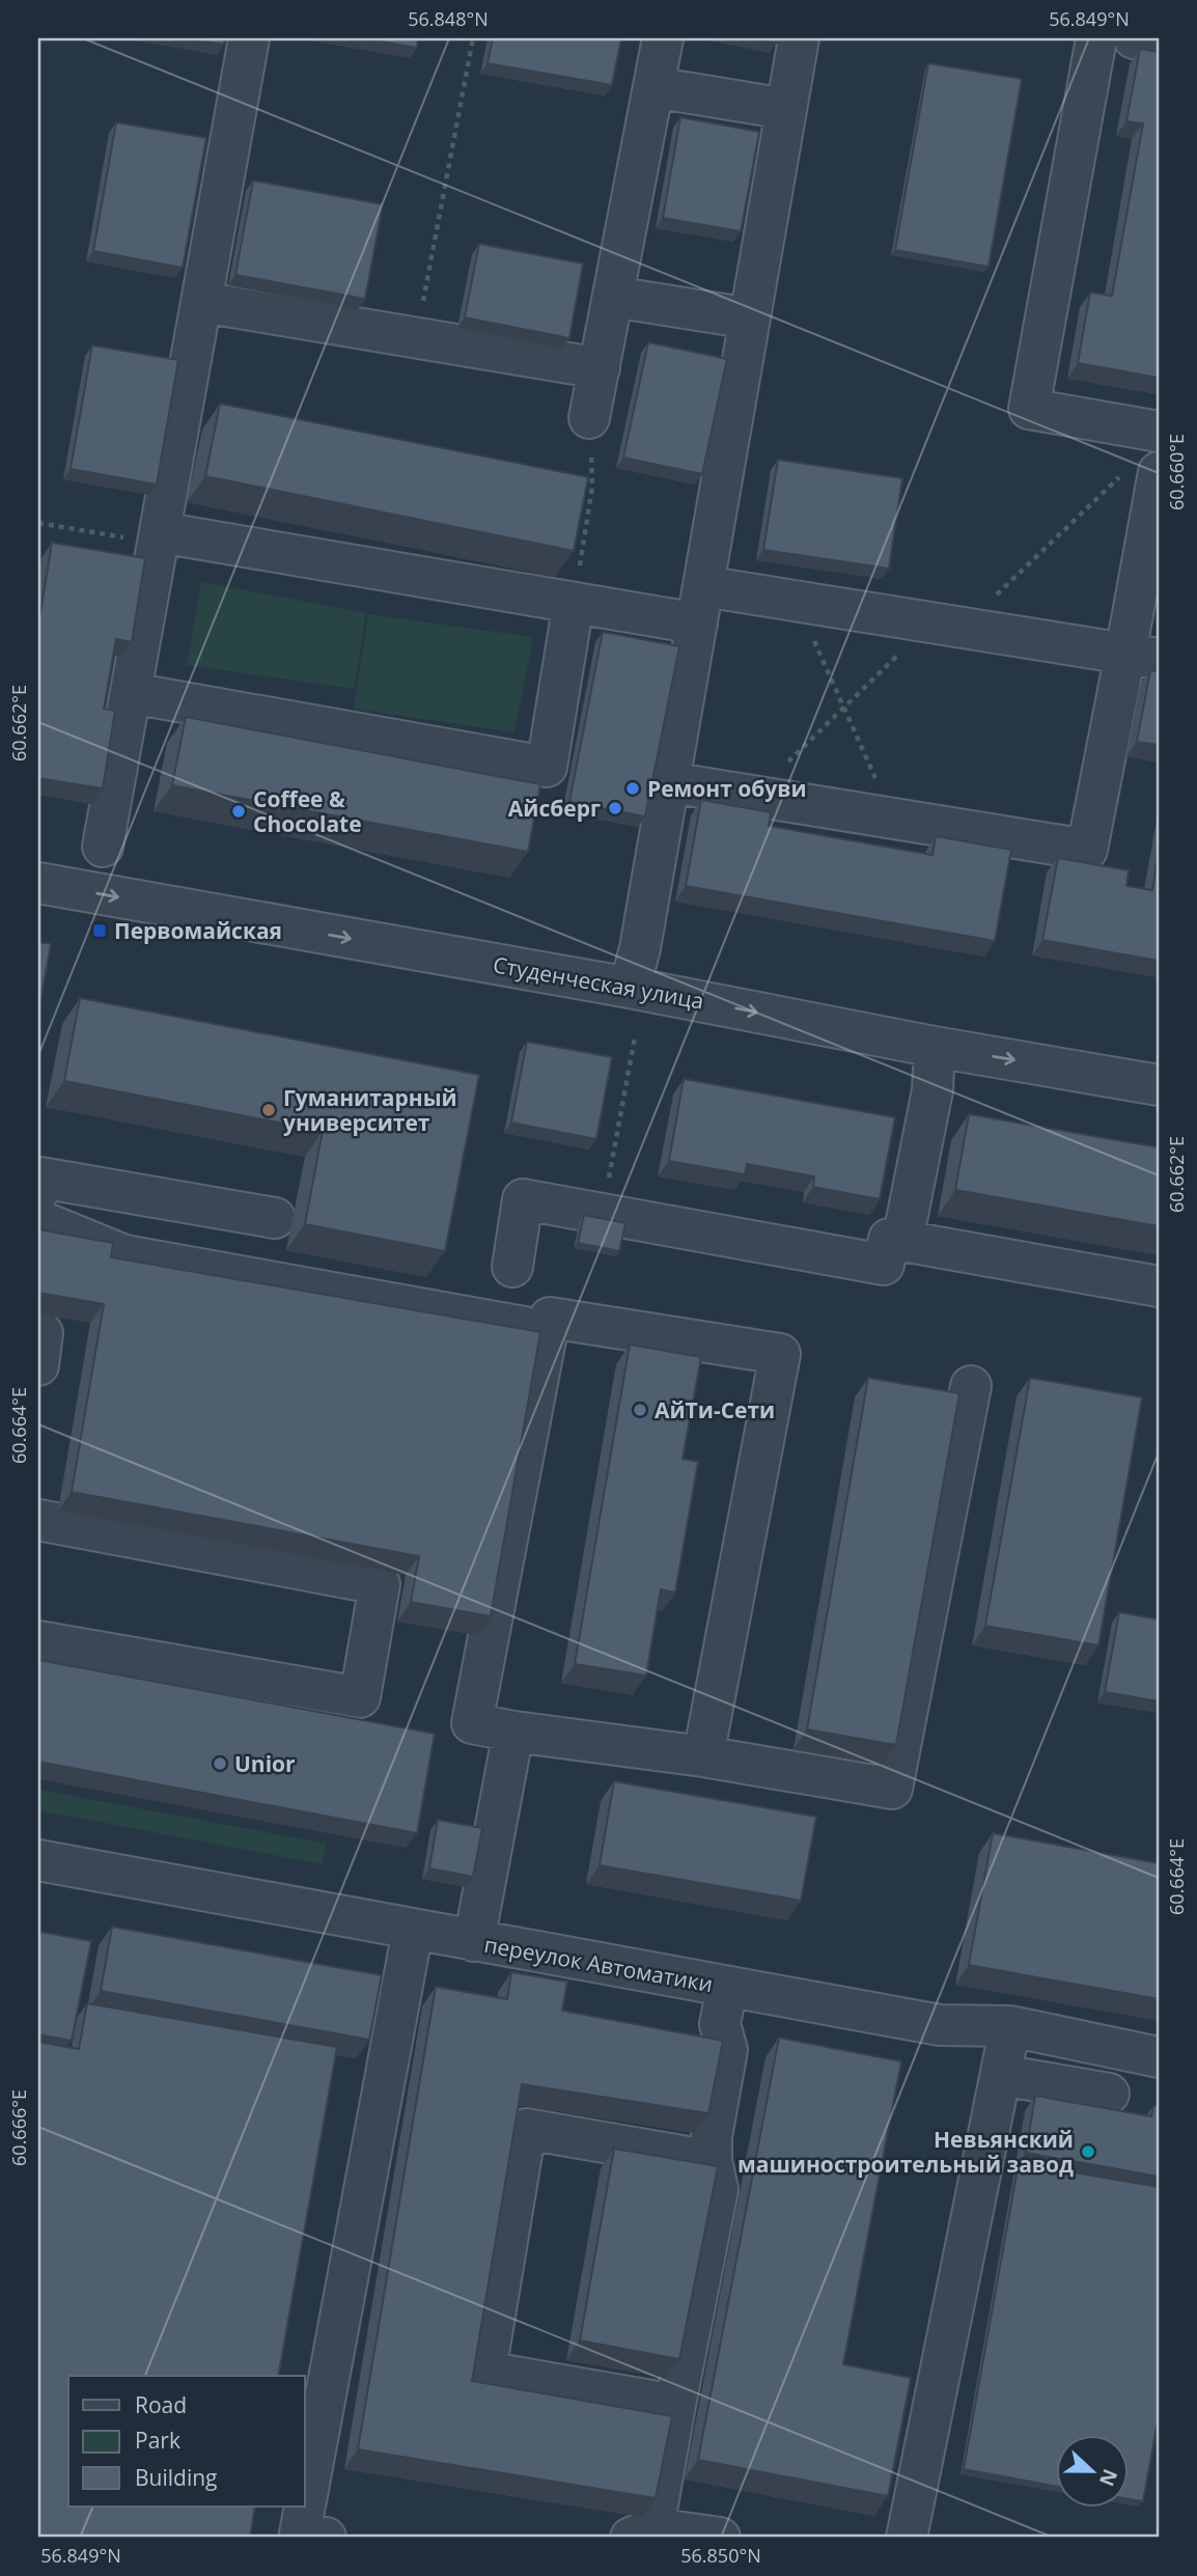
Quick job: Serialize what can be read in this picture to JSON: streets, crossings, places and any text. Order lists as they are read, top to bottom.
{
  "streets": {
    "street": ["Студенческая улица", "переулок Автоматики"]
  },
  "places": {
    "other": [
      "Ремонт обуви",
      "Айсберг",
      "Coffee & Chocolate",
      "Гуманитарный университет",
      "АйТи-Сети",
      "Unior",
      "Невьянский машиностроительный завод"
    ],
    "transit": ["Первомайская"]
  },
  "legend": ["Road", "Park", "Building"],
  "north": "right",
  "coordinates": [
    "56.848°N",
    "56.849°N",
    "60.660°E",
    "60.662°E",
    "60.664°E",
    "60.666°E",
    "56.850°N"
  ]
}
